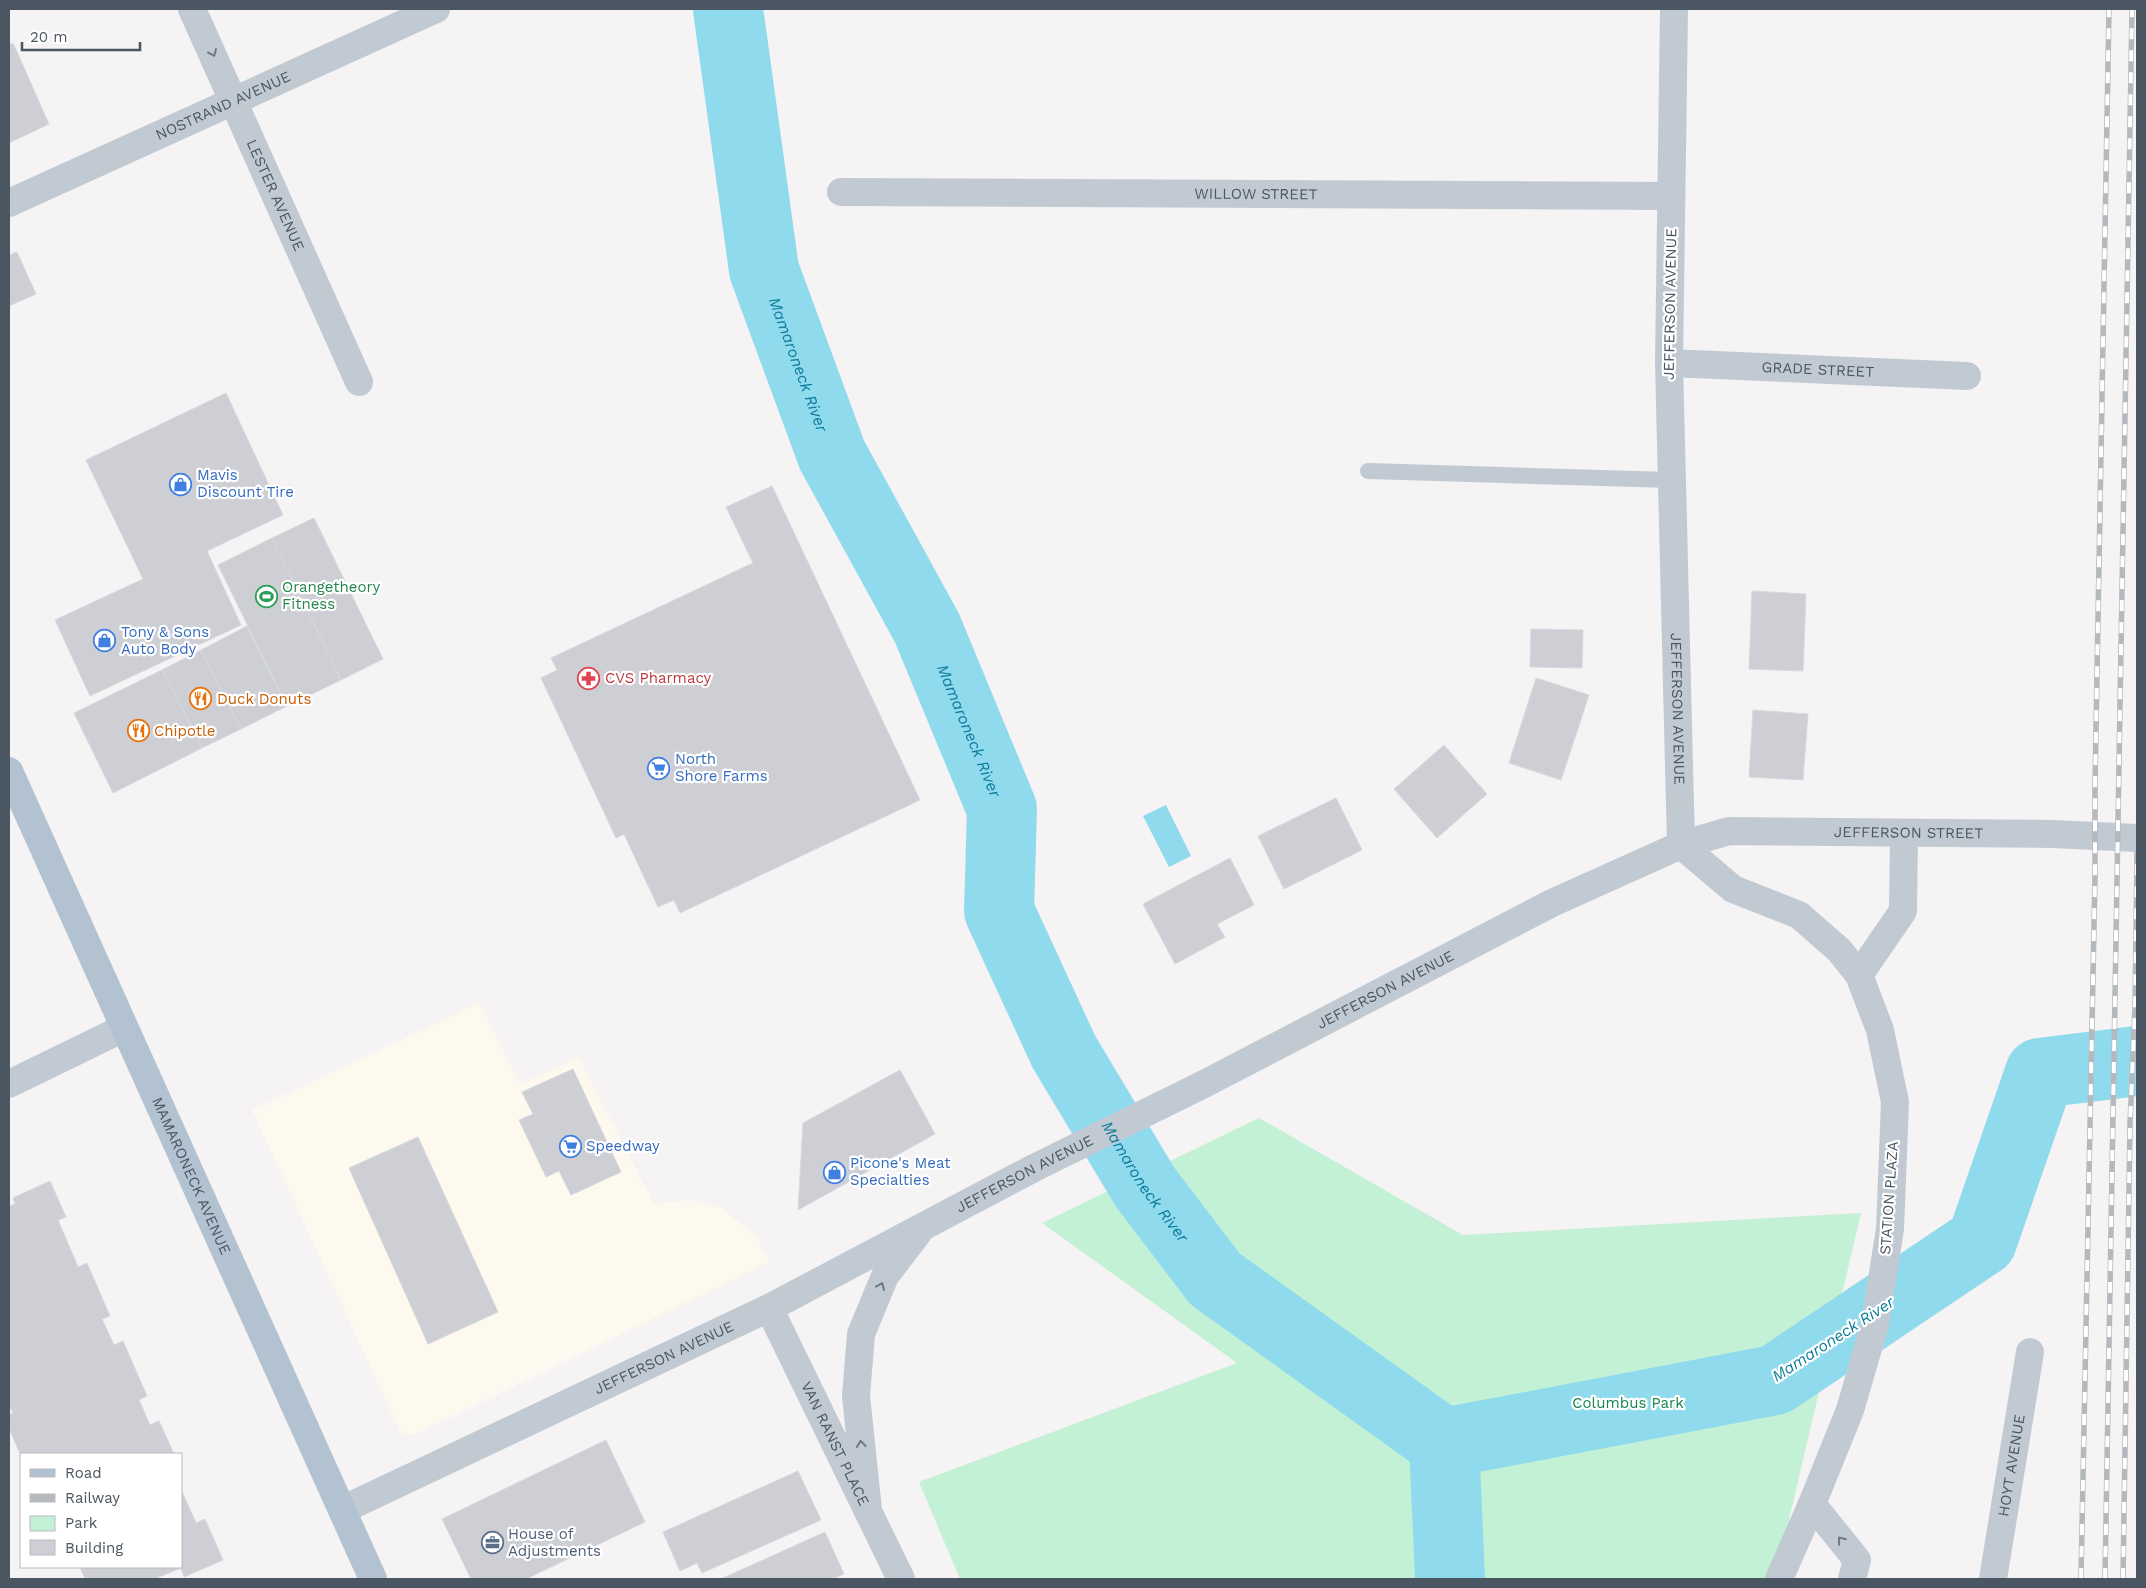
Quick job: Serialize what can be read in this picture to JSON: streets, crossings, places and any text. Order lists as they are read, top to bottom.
{
  "streets": {
    "main road": ["MAMARONECK AVENUE"],
    "street": [
      "NOSTRAND AVENUE",
      "WILLOW STREET",
      "LESTER AVENUE",
      "JEFFERSON AVENUE",
      "GRADE STREET",
      "JEFFERSON STREET",
      "STATION PLAZA",
      "VAN RANST PLACE",
      "HOYT AVENUE"
    ]
  },
  "crossings": [
    ["NOSTRAND AVENUE", "LESTER AVENUE"],
    ["WILLOW STREET", "JEFFERSON AVENUE"],
    ["JEFFERSON AVENUE", "GRADE STREET"],
    ["JEFFERSON AVENUE", "JEFFERSON STREET"],
    ["JEFFERSON AVENUE", "MAMARONECK AVENUE"],
    ["JEFFERSON AVENUE", "STATION PLAZA"],
    ["JEFFERSON AVENUE", "VAN RANST PLACE"],
    ["JEFFERSON STREET", "STATION PLAZA"]
  ],
  "water": ["Mamaroneck River"],
  "parks": ["Columbus Park"],
  "places": {
    "shop": ["Mavis Discount Tire", "Tony & Sons Auto Body", "Picone's Meat Specialties"],
    "sports": ["Orangetheory Fitness"],
    "pharmacy": ["CVS Pharmacy"],
    "restaurant": ["Duck Donuts", "Chipotle"],
    "supermarket": ["North Shore Farms", "Speedway"],
    "office": ["House of Adjustments"]
  },
  "legend": [
    "Road",
    "Railway",
    "Park",
    "Building"
  ],
  "scale_bar": "20 m"
}
